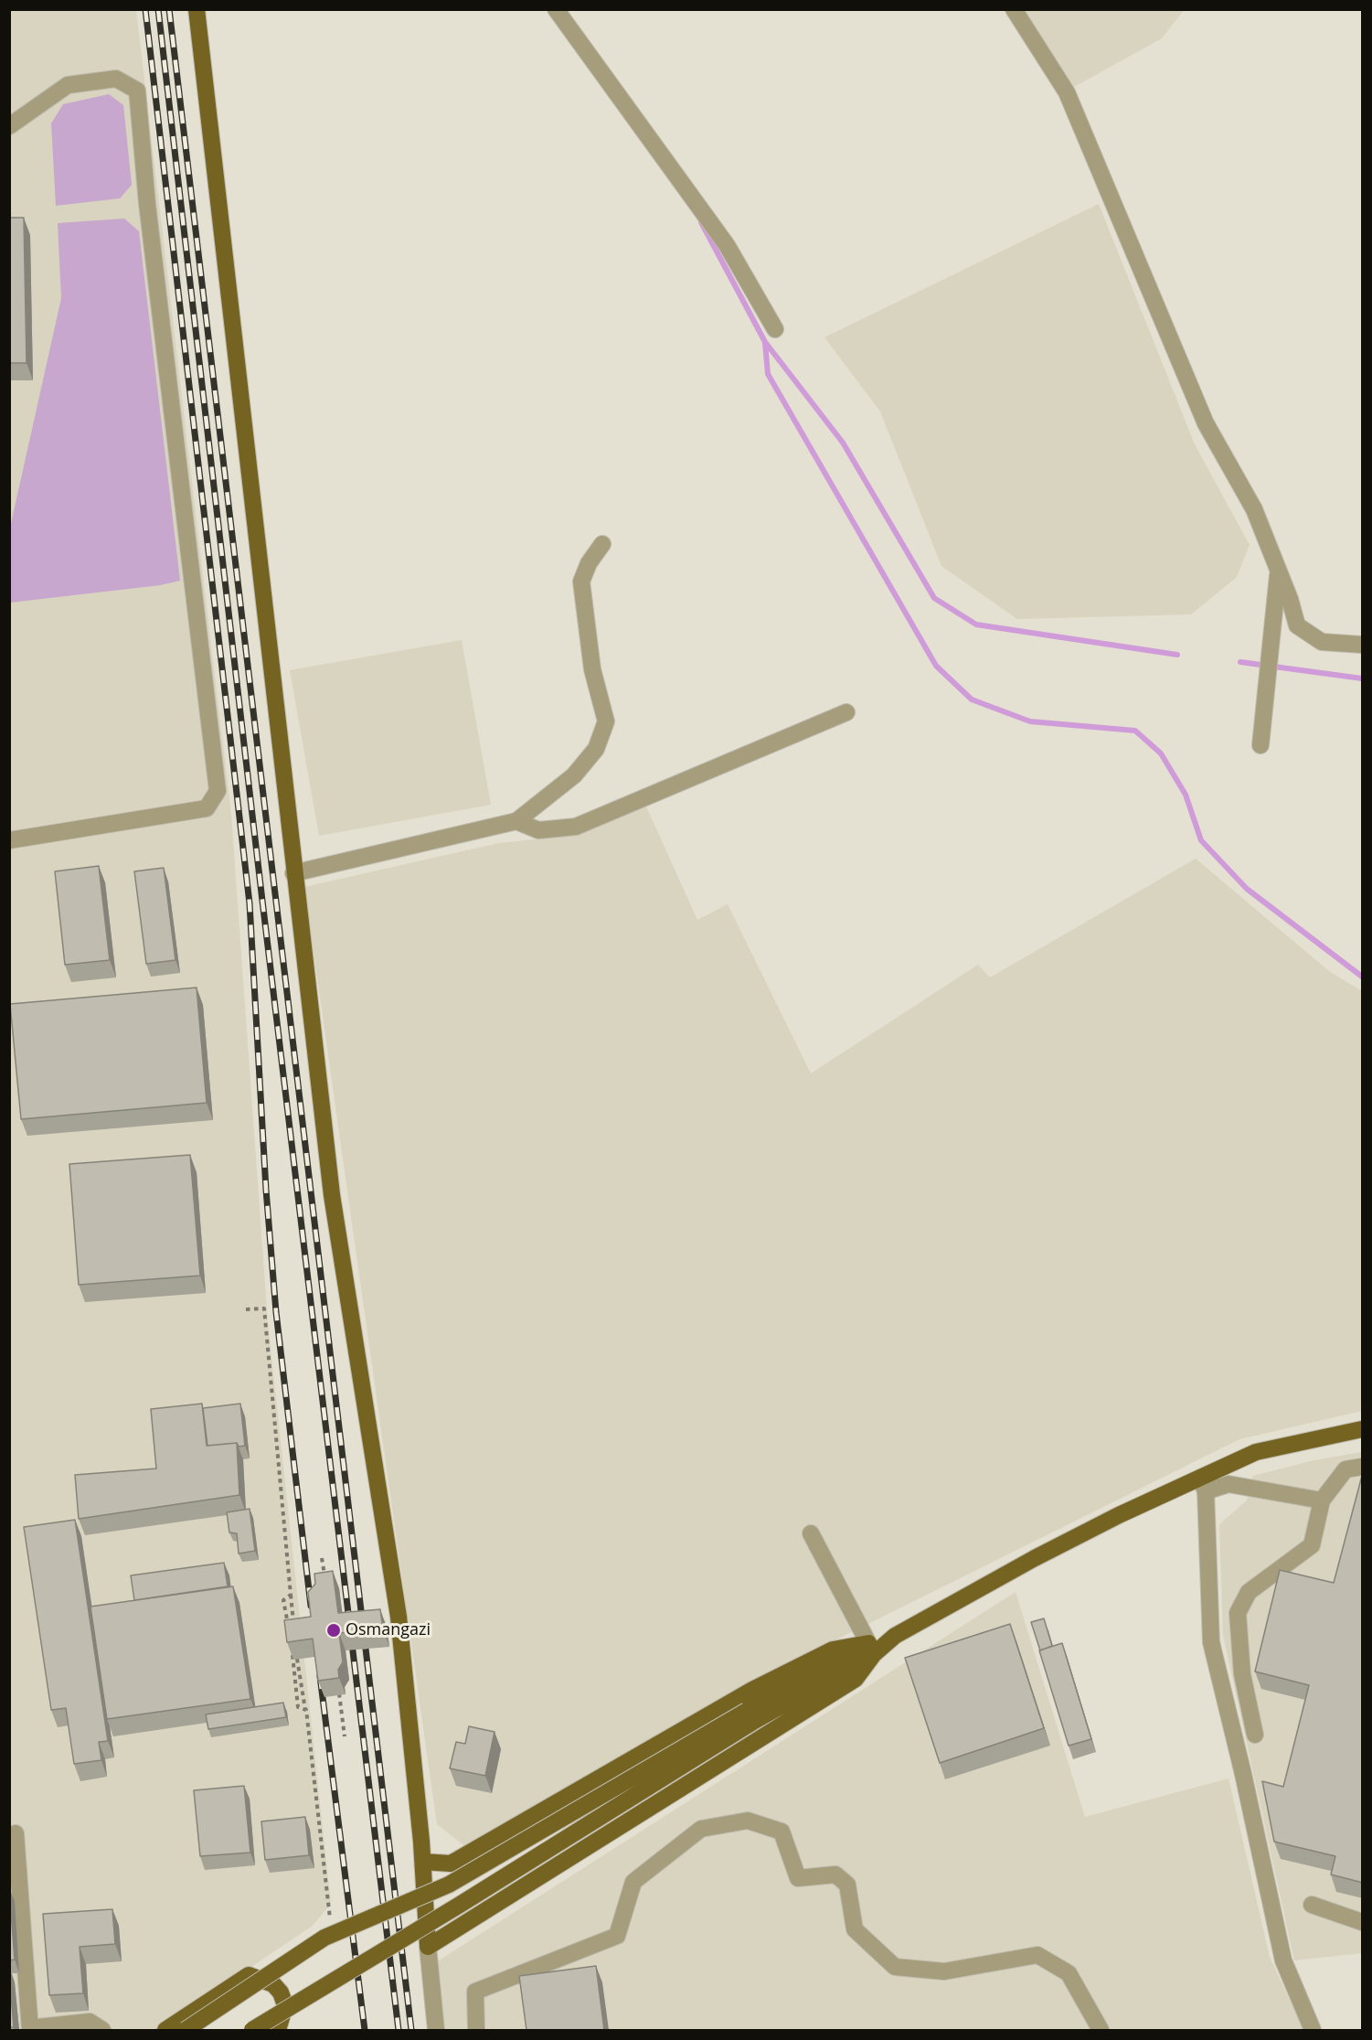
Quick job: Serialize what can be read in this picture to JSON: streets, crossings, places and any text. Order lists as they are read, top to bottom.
{
  "places": ["Osmangazi"]
}
